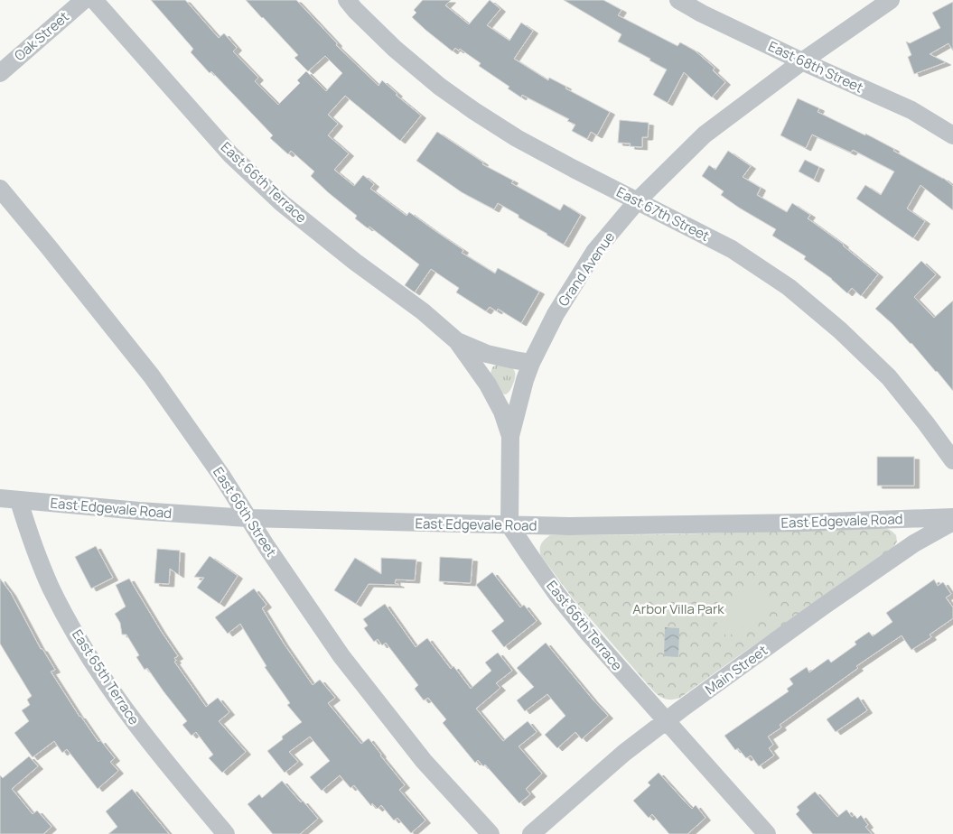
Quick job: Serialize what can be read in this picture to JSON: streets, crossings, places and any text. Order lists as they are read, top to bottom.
{
  "streets": {
    "street": [
      "Oak Street",
      "East 68th Street",
      "East 66th Terrace",
      "East 67th Street",
      "Grand Avenue",
      "East Edgevale Road",
      "East 66th Street",
      "Main Street",
      "East 65th Terrace"
    ]
  },
  "crossings": [
    ["East 68th Street", "Grand Avenue"],
    ["East 66th Terrace", "Grand Avenue"],
    ["East 66th Terrace", "East Edgevale Road"],
    ["East 66th Terrace", "Main Street"],
    ["East 67th Street", "Grand Avenue"],
    ["Grand Avenue", "East Edgevale Road"],
    ["East Edgevale Road", "East 66th Street"],
    ["East Edgevale Road", "East 65th Terrace"]
  ],
  "parks": ["Arbor Villa Park"]
}
